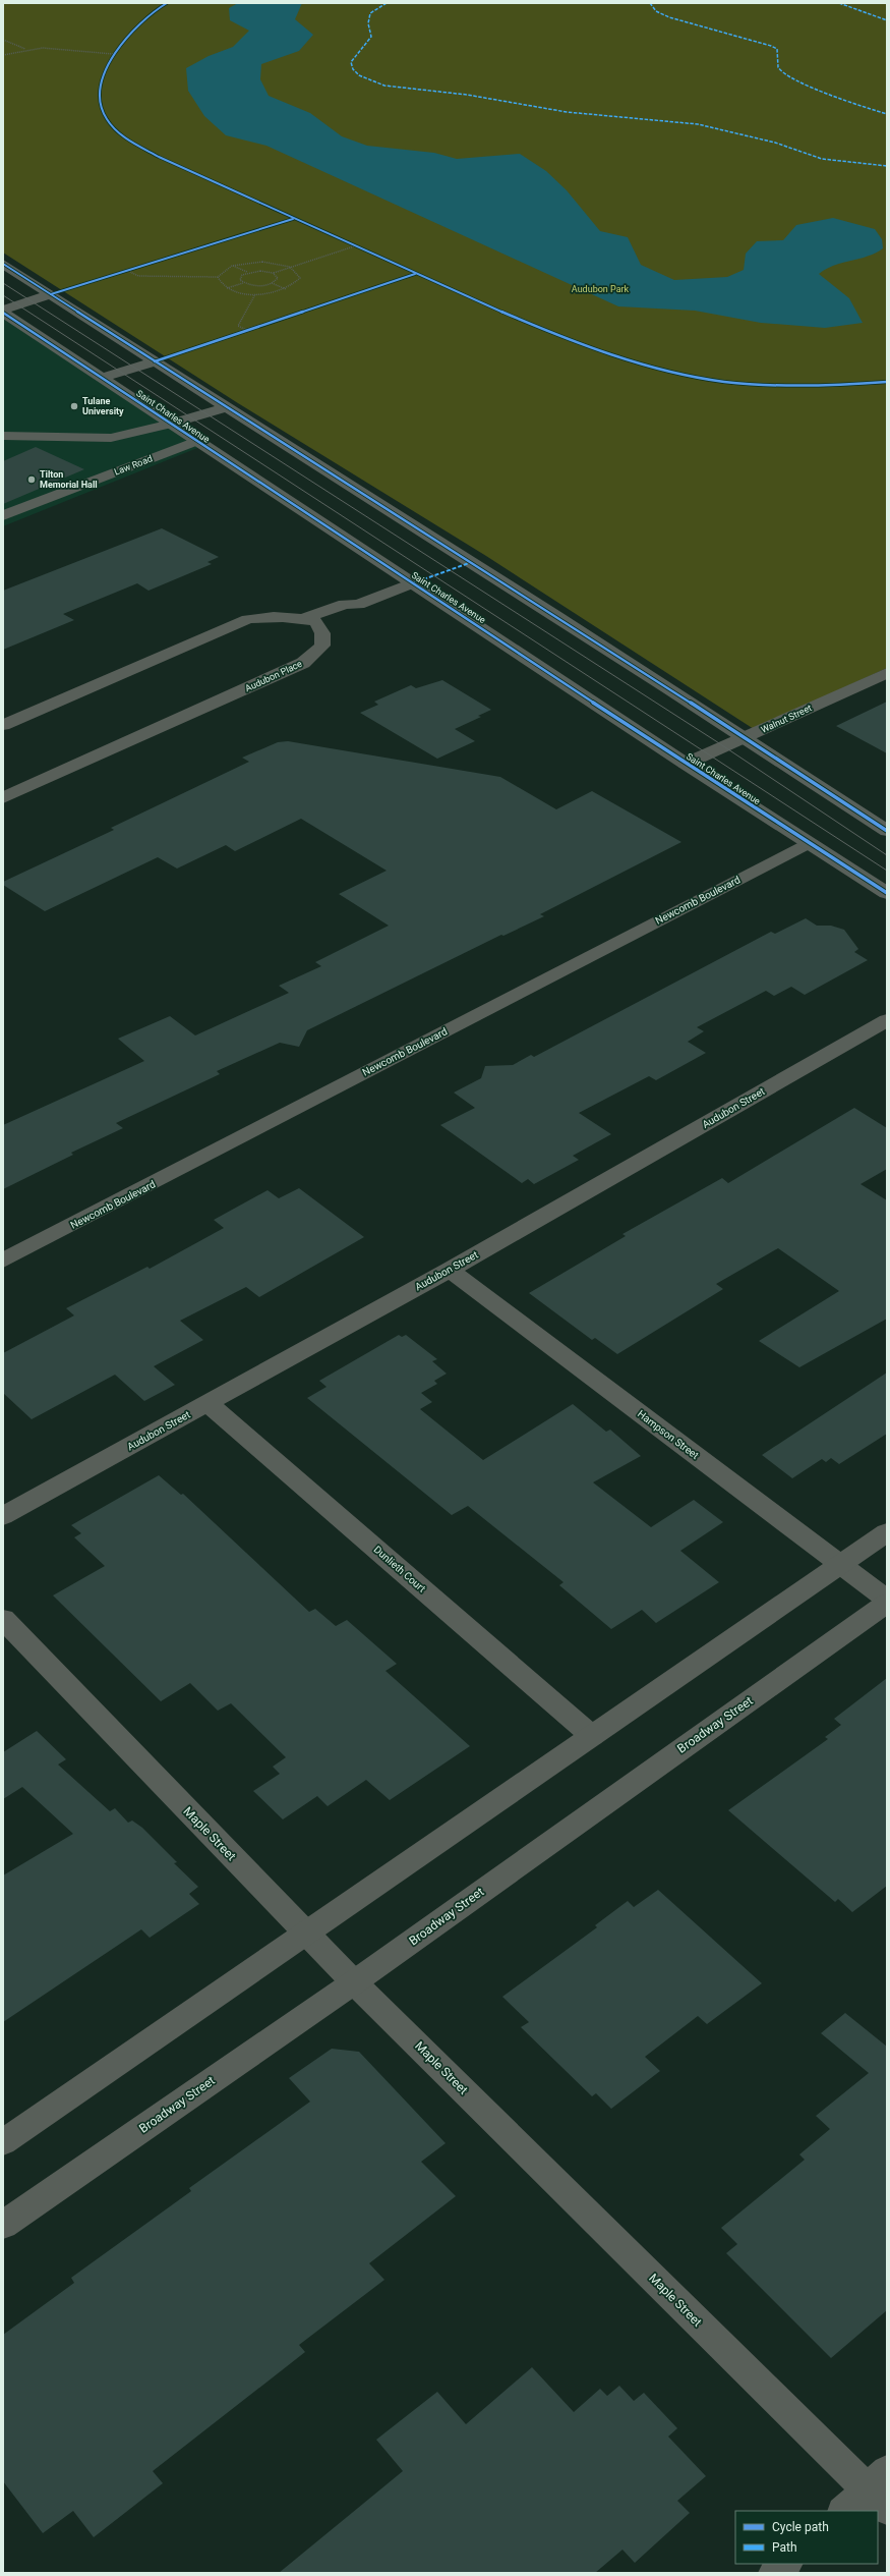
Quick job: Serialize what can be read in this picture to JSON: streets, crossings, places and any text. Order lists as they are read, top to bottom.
{
  "streets": {
    "main road": ["Saint Charles Avenue"],
    "street": [
      "Law Road",
      "Audubon Place",
      "Walnut Street",
      "Newcomb Boulevard",
      "Audubon Street",
      "Hampson Street",
      "Dunlieth Court",
      "Broadway Street",
      "Maple Street"
    ]
  },
  "crossings": [
    ["Saint Charles Avenue", "Law Road"],
    ["Saint Charles Avenue", "Walnut Street"],
    ["Saint Charles Avenue", "Newcomb Boulevard"],
    ["Audubon Street", "Hampson Street"],
    ["Audubon Street", "Dunlieth Court"],
    ["Broadway Street", "Maple Street"]
  ],
  "parks": ["Audubon Park"],
  "places": ["Tulane University", "Tilton Memorial Hall"],
  "legend": ["Cycle path", "Path"]
}
